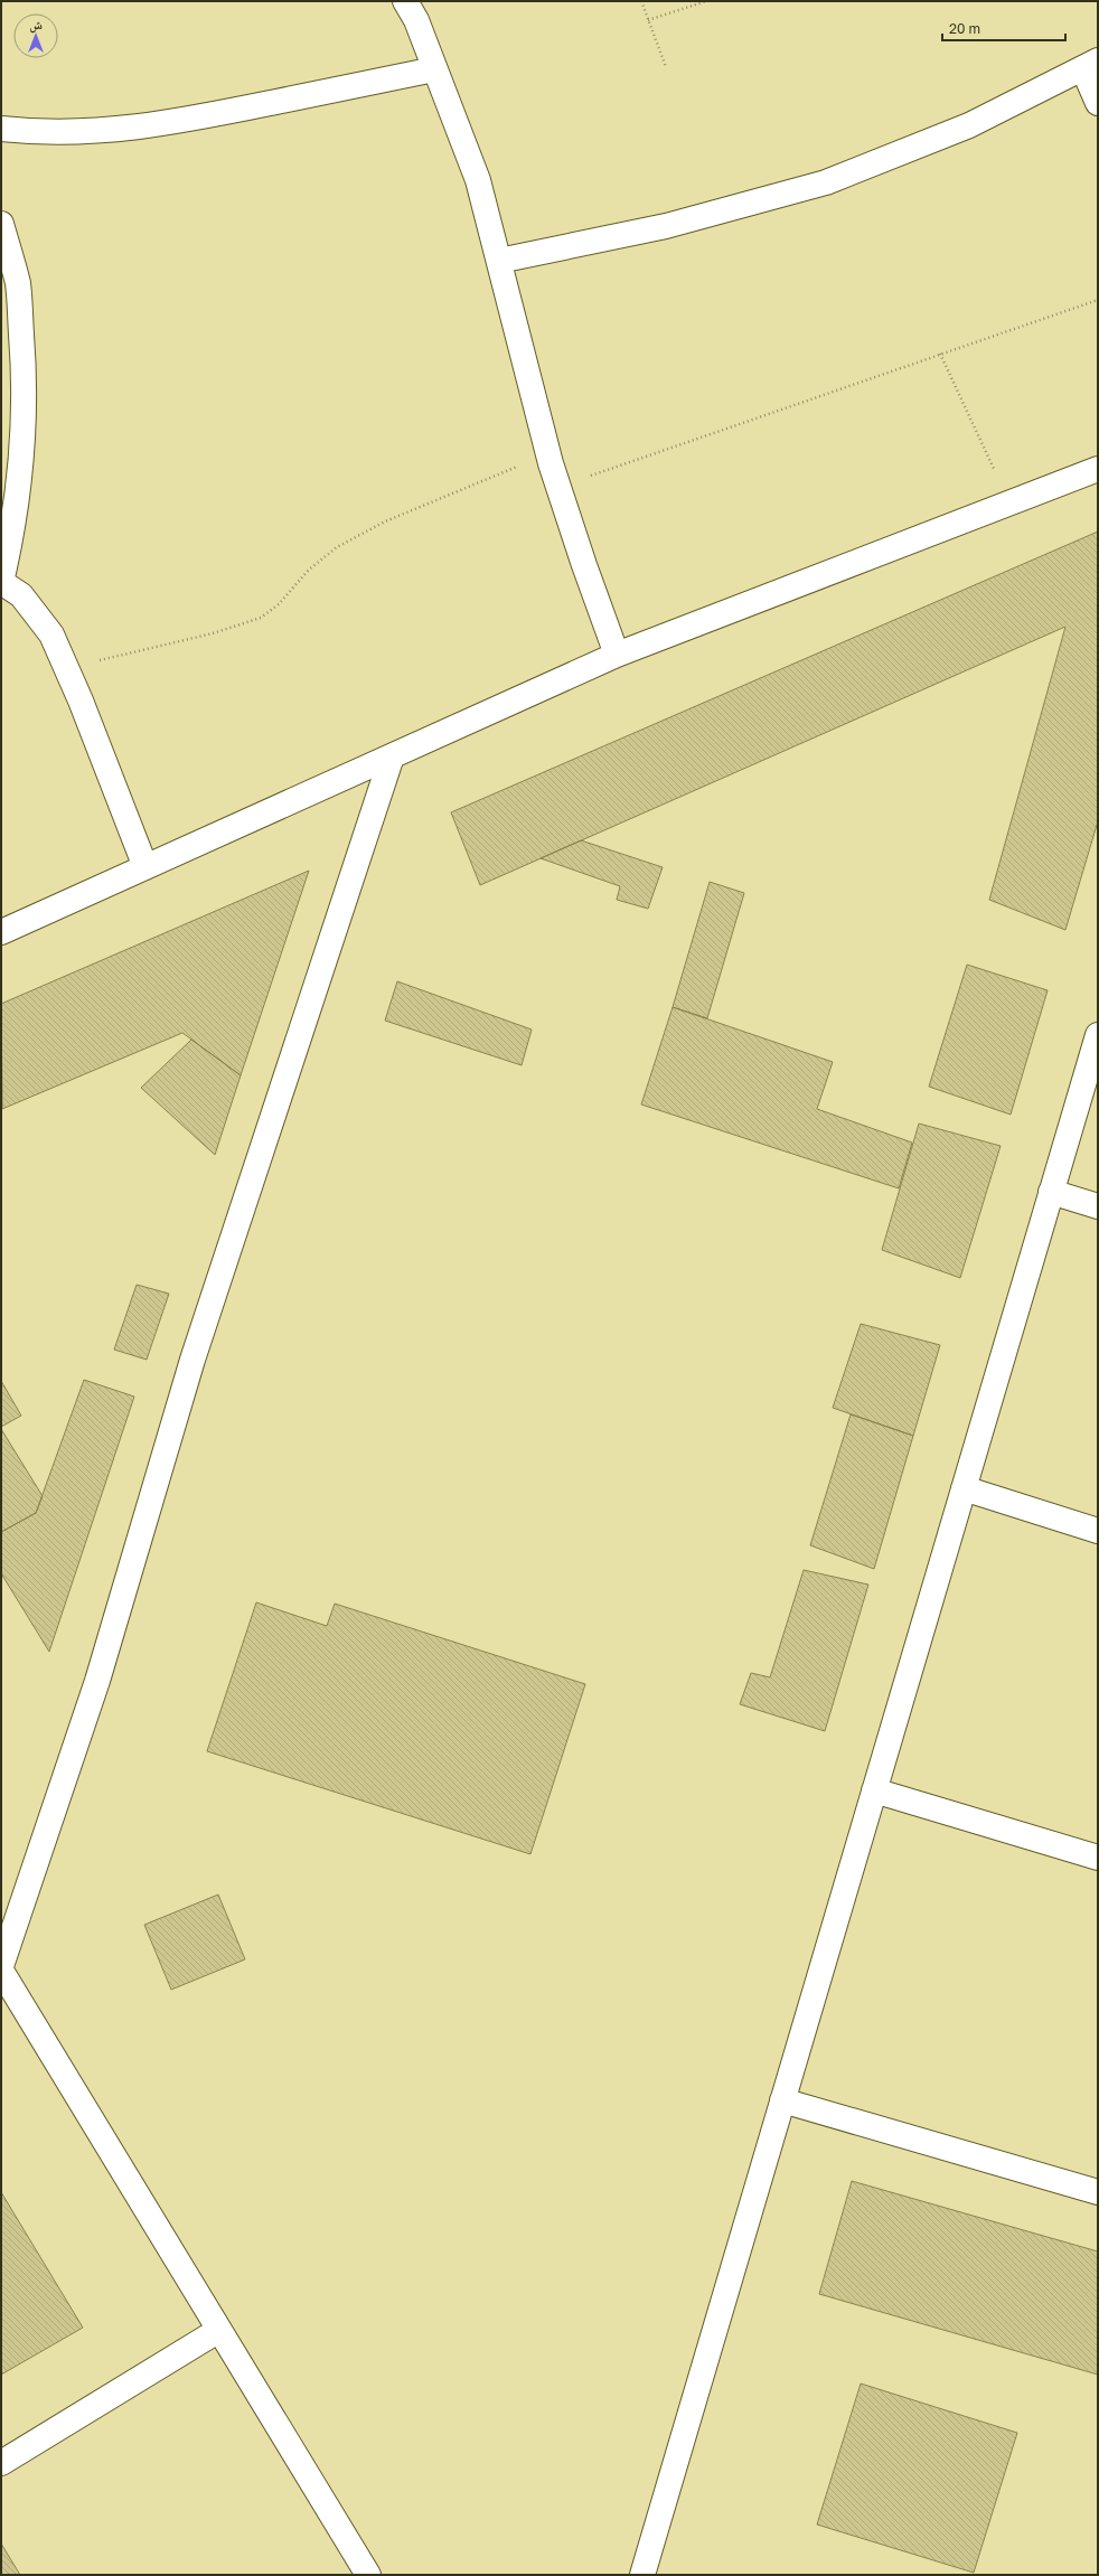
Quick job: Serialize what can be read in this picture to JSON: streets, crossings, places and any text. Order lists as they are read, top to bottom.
{
  "scale_bar": "20 m",
  "north": "top"
}
